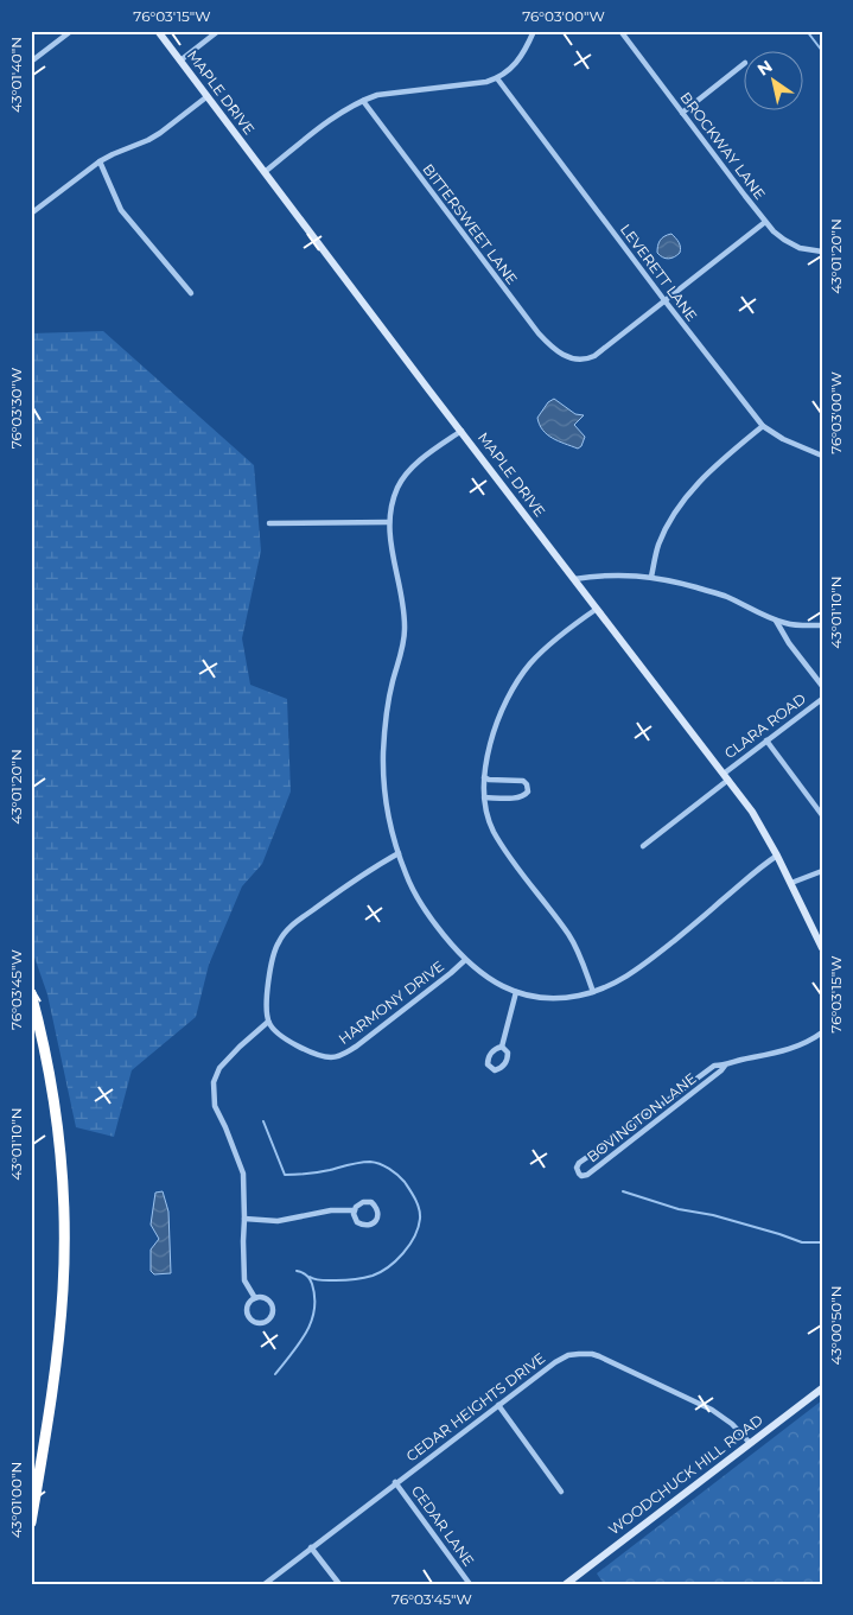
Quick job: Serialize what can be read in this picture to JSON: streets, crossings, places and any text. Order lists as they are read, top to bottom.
{
  "streets": {
    "street": [
      "MAPLE DRIVE",
      "BROCKWAY LANE",
      "BITTERSWEET LANE",
      "LEVERETT LANE",
      "CLARA ROAD",
      "HARMONY DRIVE",
      "BOVINGTON LANE",
      "CEDAR HEIGHTS DRIVE",
      "WOODCHUCK HILL ROAD",
      "CEDAR LANE"
    ]
  },
  "crossings": [
    ["MAPLE DRIVE", "CLARA ROAD"],
    ["BITTERSWEET LANE", "LEVERETT LANE"],
    ["CEDAR HEIGHTS DRIVE", "WOODCHUCK HILL ROAD"],
    ["CEDAR HEIGHTS DRIVE", "CEDAR LANE"]
  ],
  "north": "top left",
  "coordinates": [
    "76°03'15\"W",
    "76°03'00\"W",
    "43°01'40\"N",
    "43°01'20\"N",
    "76°03'30\"W",
    "43°01'10\"N",
    "76°03'45\"W",
    "43°00'50\"N",
    "43°01'00\"N"
  ]
}
